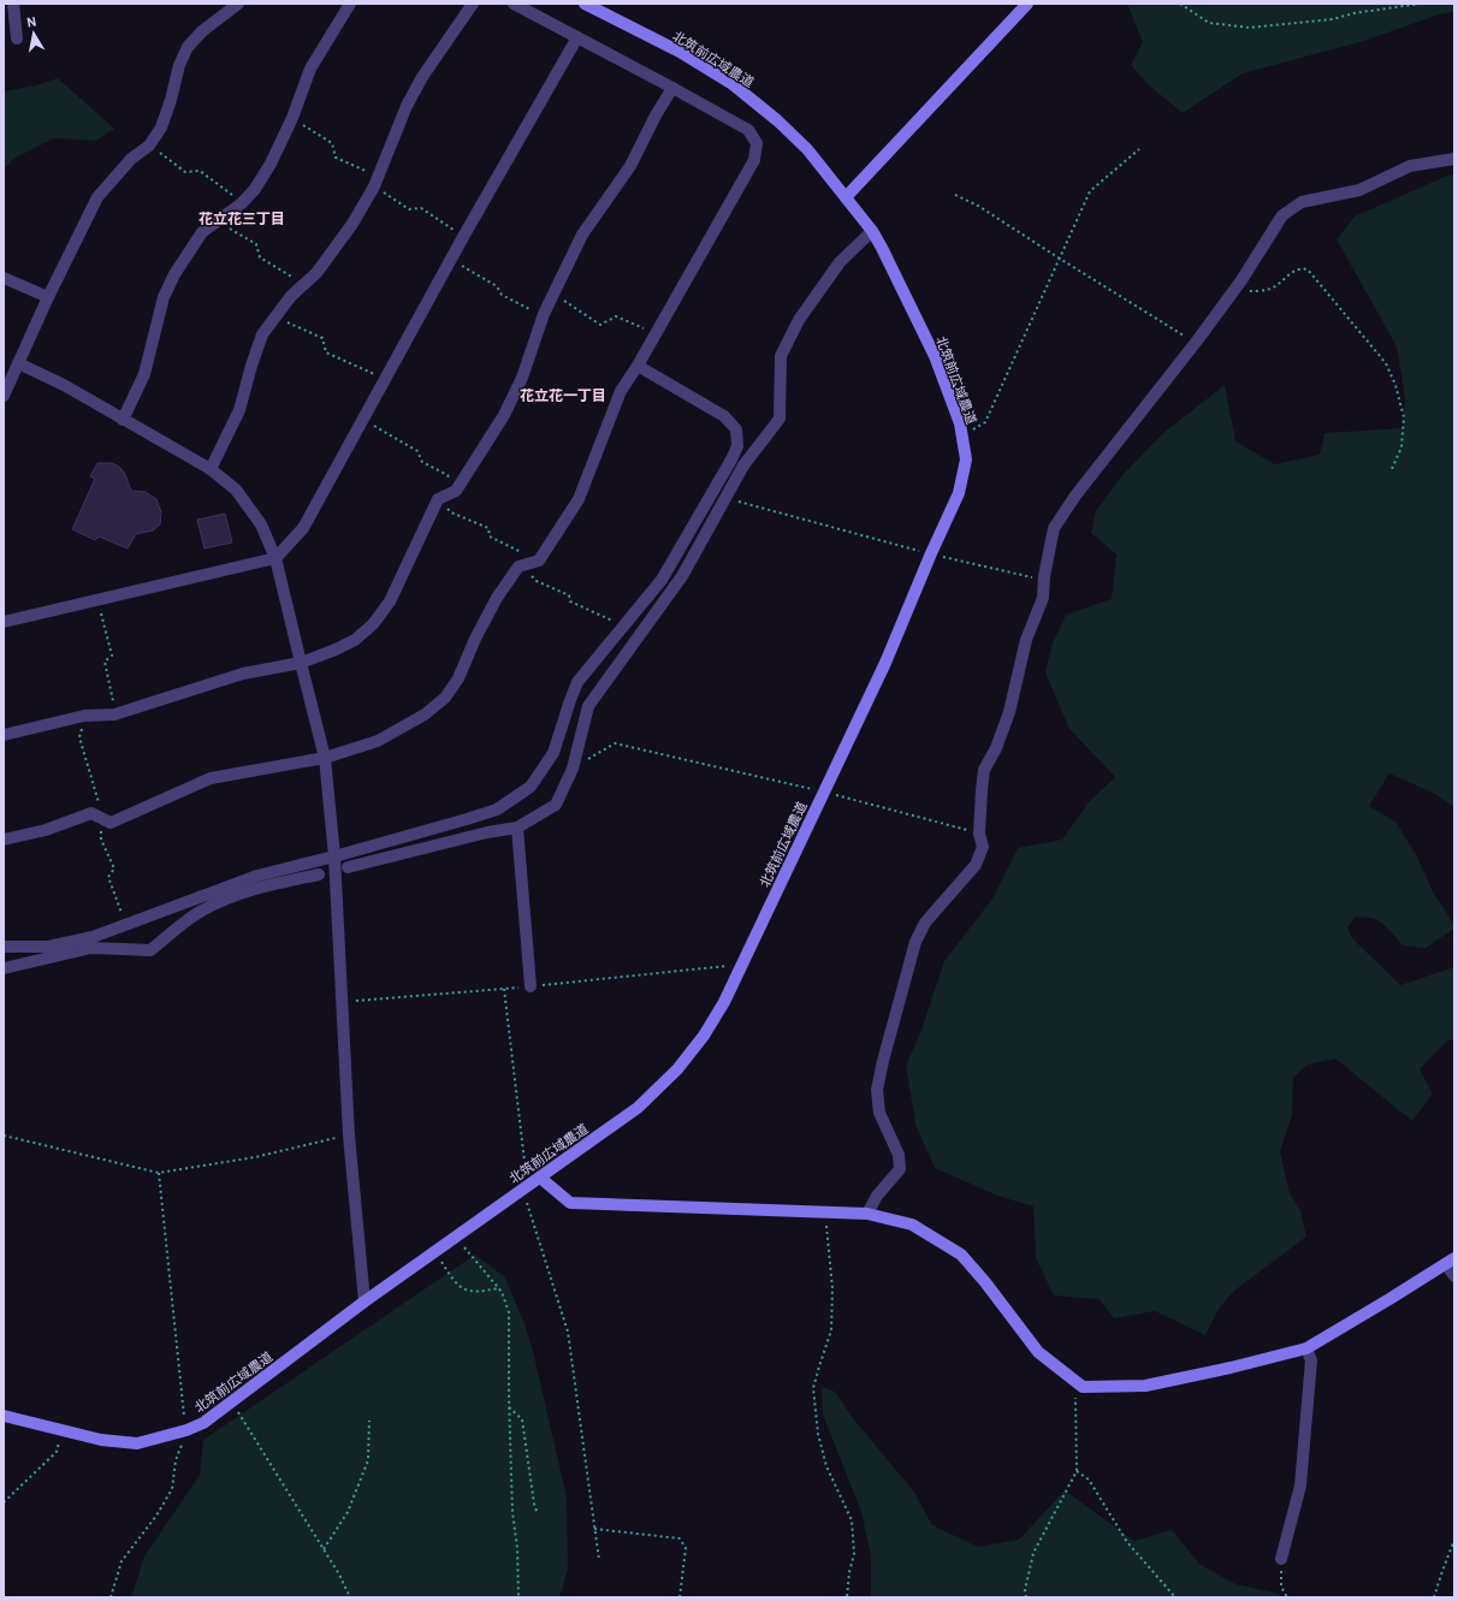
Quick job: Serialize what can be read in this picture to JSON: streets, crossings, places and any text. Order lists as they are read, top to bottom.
{
  "streets": {
    "street": ["北筑前広域農道"]
  },
  "districts": ["花立花三丁目", "花立花一丁目"],
  "north": "top"
}
